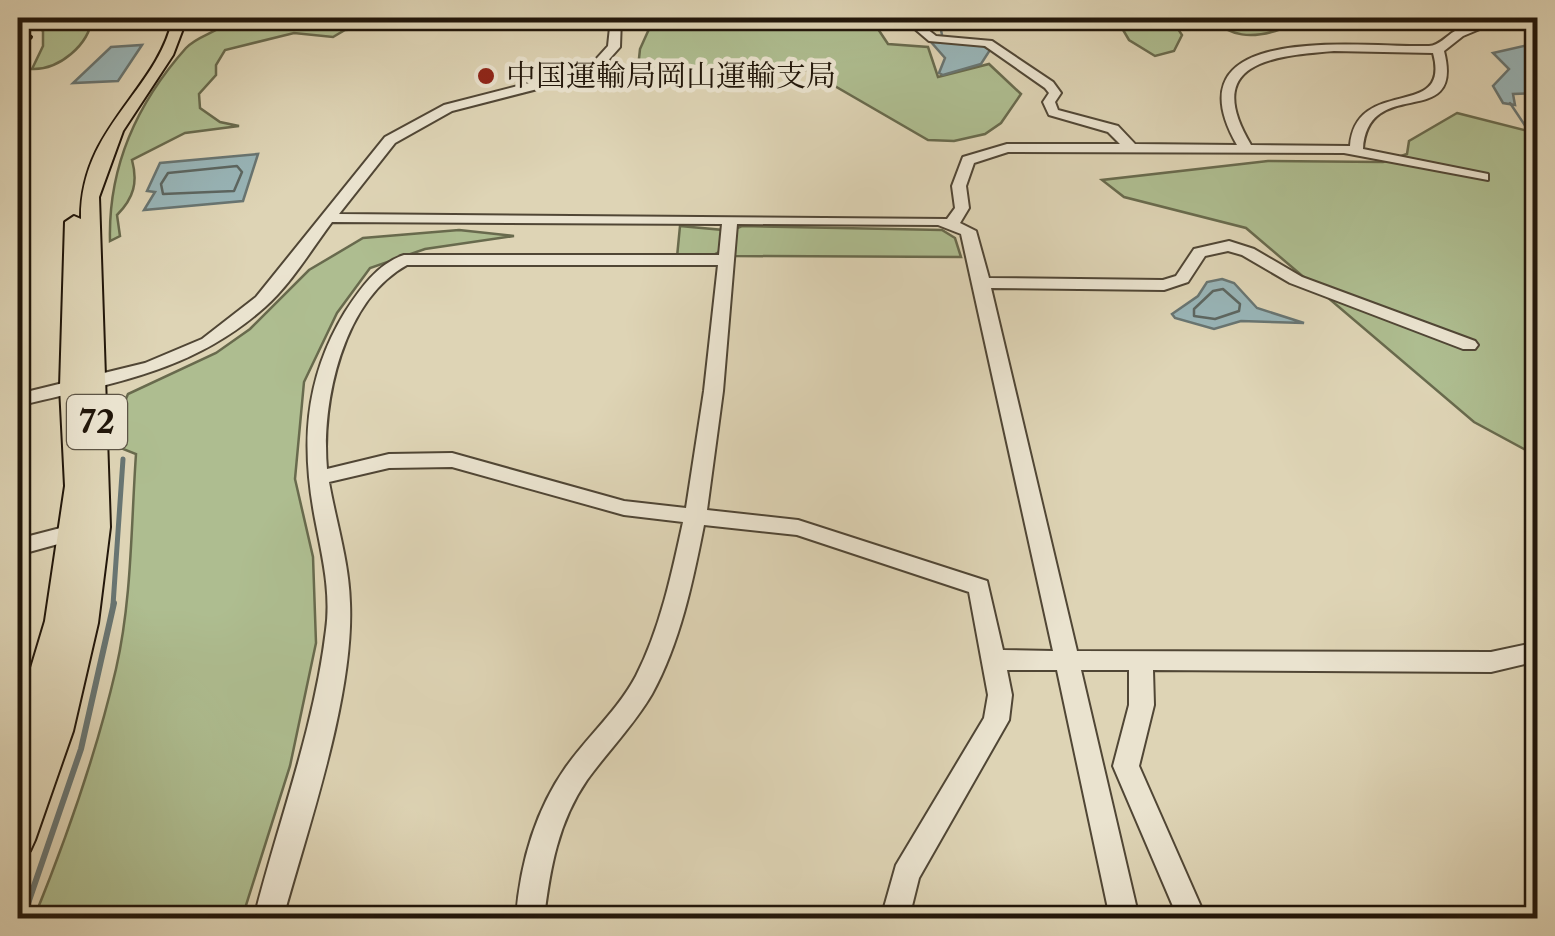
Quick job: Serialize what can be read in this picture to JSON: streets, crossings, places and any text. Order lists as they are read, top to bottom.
{
  "streets": {
    "main road": ["72"]
  },
  "places": ["中国運輸局岡山運輸支局"]
}
